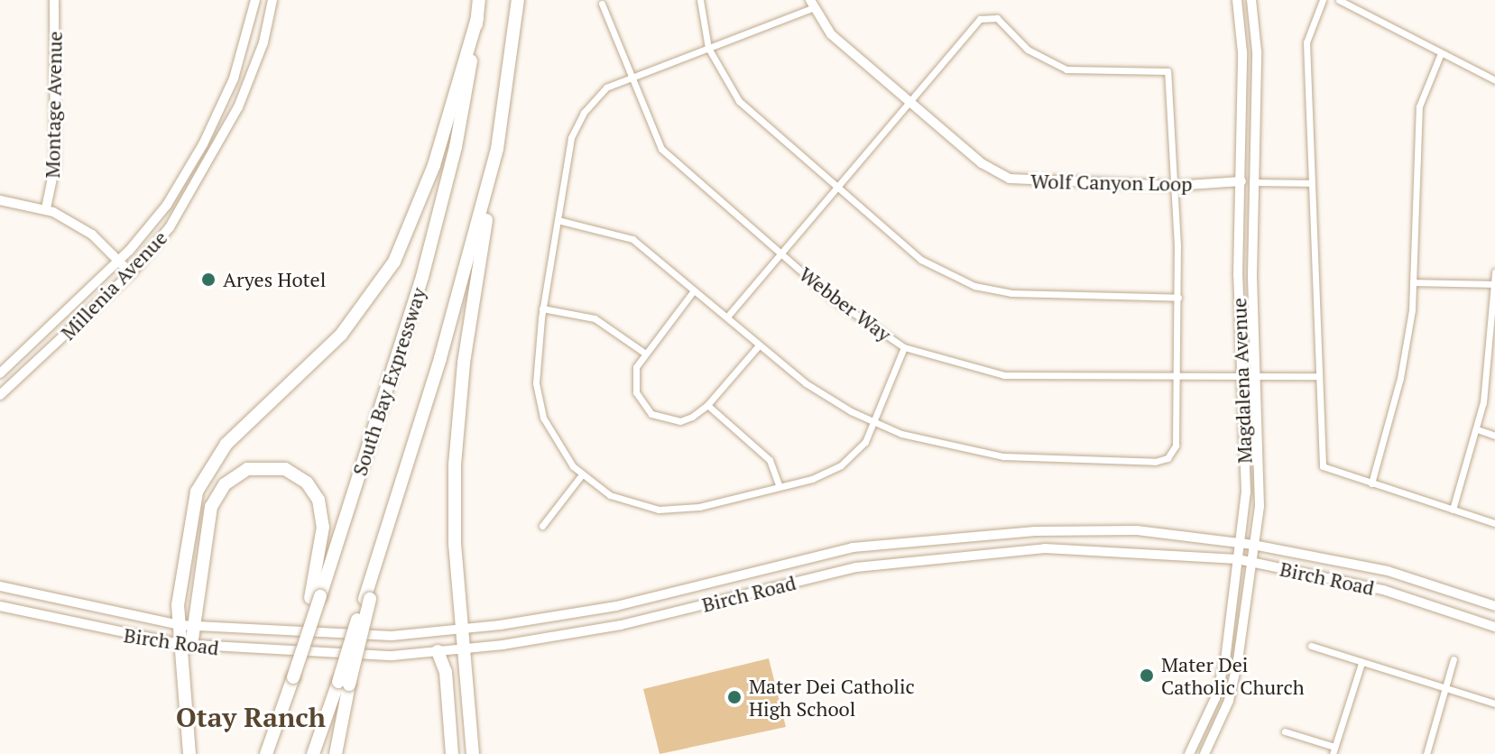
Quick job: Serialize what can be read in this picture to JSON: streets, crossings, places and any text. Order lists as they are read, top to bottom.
{
  "streets": {
    "highway": ["South Bay Expressway"],
    "street": [
      "Montage Avenue",
      "Wolf Canyon Loop",
      "Millenia Avenue",
      "Webber Way",
      "Magdalena Avenue",
      "Birch Road"
    ]
  },
  "crossings": [
    ["Wolf Canyon Loop", "Magdalena Avenue"],
    ["Webber Way", "Magdalena Avenue"],
    ["Magdalena Avenue", "Birch Road"]
  ],
  "districts": ["Otay Ranch"],
  "places": ["Aryes Hotel", "Mater Dei Catholic Church", "Mater Dei Catholic High School"]
}
